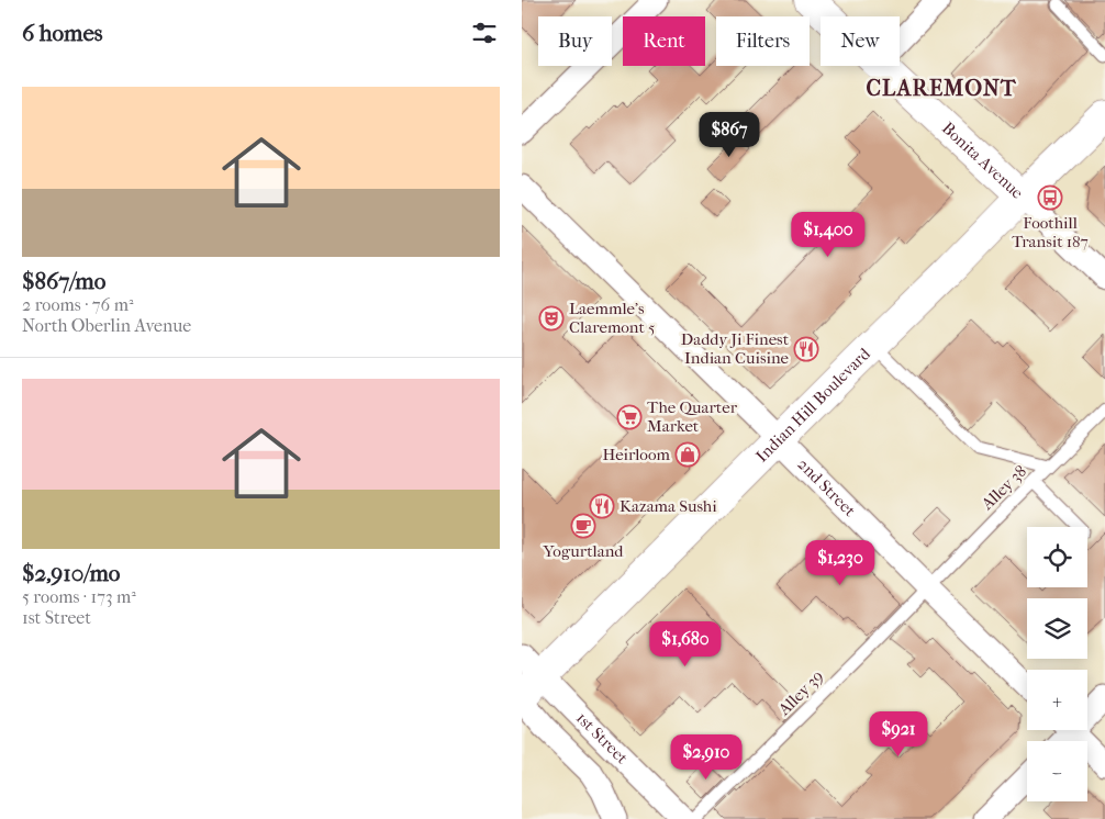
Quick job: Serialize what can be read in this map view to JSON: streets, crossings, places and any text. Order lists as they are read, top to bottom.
{
  "streets": {
    "main road": ["Bonita Avenue", "Indian Hill Boulevard"],
    "street": ["2nd Street", "1st Street"],
    "lane": ["Alley 38", "Alley 39"]
  },
  "crossings": [
    ["Bonita Avenue", "Indian Hill Boulevard"],
    ["Indian Hill Boulevard", "2nd Street"],
    ["Indian Hill Boulevard", "1st Street"],
    ["2nd Street", "Alley 38"],
    ["2nd Street", "Alley 39"],
    ["Alley 38", "Alley 39"]
  ],
  "districts": ["CLAREMONT"],
  "places": {
    "bus stop": ["Foothill Transit 187"],
    "theatre": ["Laemmle's Claremont 5"],
    "restaurant": ["Daddy Ji Finest Indian Cuisine", "Kazama Sushi"],
    "supermarket": ["The Quarter Market"],
    "shop": ["Heirloom"],
    "cafe": ["Yogurtland"]
  },
  "page": {
    "heading": "6 homes",
    "chip": [
      "Buy",
      "Rent",
      "Filters",
      "New"
    ],
    "list": [
      {
        "name": "$867/mo",
        "note": "2 rooms · 76 m² · North Oberlin Avenue"
      },
      {
        "name": "$2,910/mo",
        "note": "5 rooms · 173 m² · 1st Street"
      }
    ],
    "price": [
      "$867",
      "$1,400",
      "$1,230",
      "$1,680",
      "$921",
      "$2,910"
    ],
    "map_buttons": ["+", "−"]
  }
}
